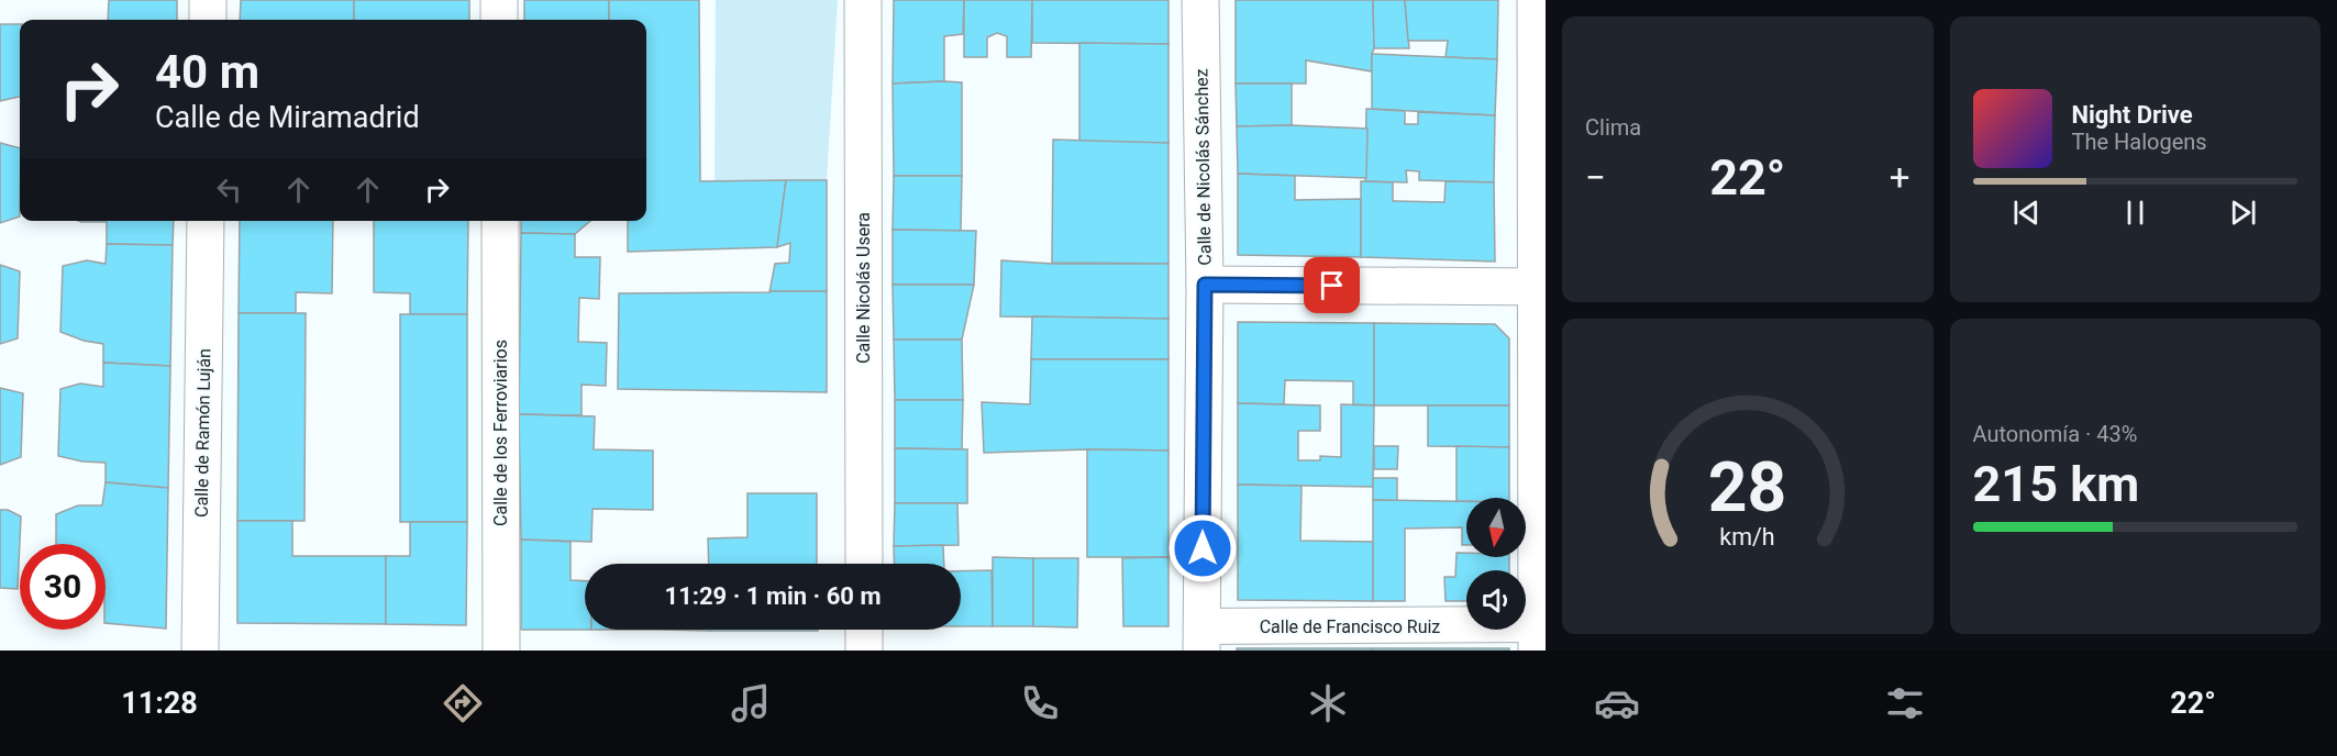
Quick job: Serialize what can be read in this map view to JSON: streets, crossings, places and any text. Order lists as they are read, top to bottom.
{
  "streets": {
    "street": [
      "Calle de Nicolás Sánchez",
      "Calle Nicolás Usera",
      "Calle de Ramón Luján",
      "Calle de los Ferroviarios",
      "Calle de Francisco Ruiz"
    ]
  },
  "crossings": [
    ["Calle de Nicolás Sánchez", "Calle de Francisco Ruiz"]
  ],
  "north": "bottom",
  "page": {
    "tile": [
      "Clima",
      ["Autonomía · 43%", "215 km"]
    ],
    "turn": ["40 m", "Calle de Miramadrid"],
    "song": ["Night Drive", "The Halogens"],
    "heat": ["−", "22°", "+"],
    "limit": "30",
    "trip": "11:29 · 1 min · 60 m",
    "tabs": ["11:28", "22°"],
    "gauge": ["28", "km/h"]
  }
}
